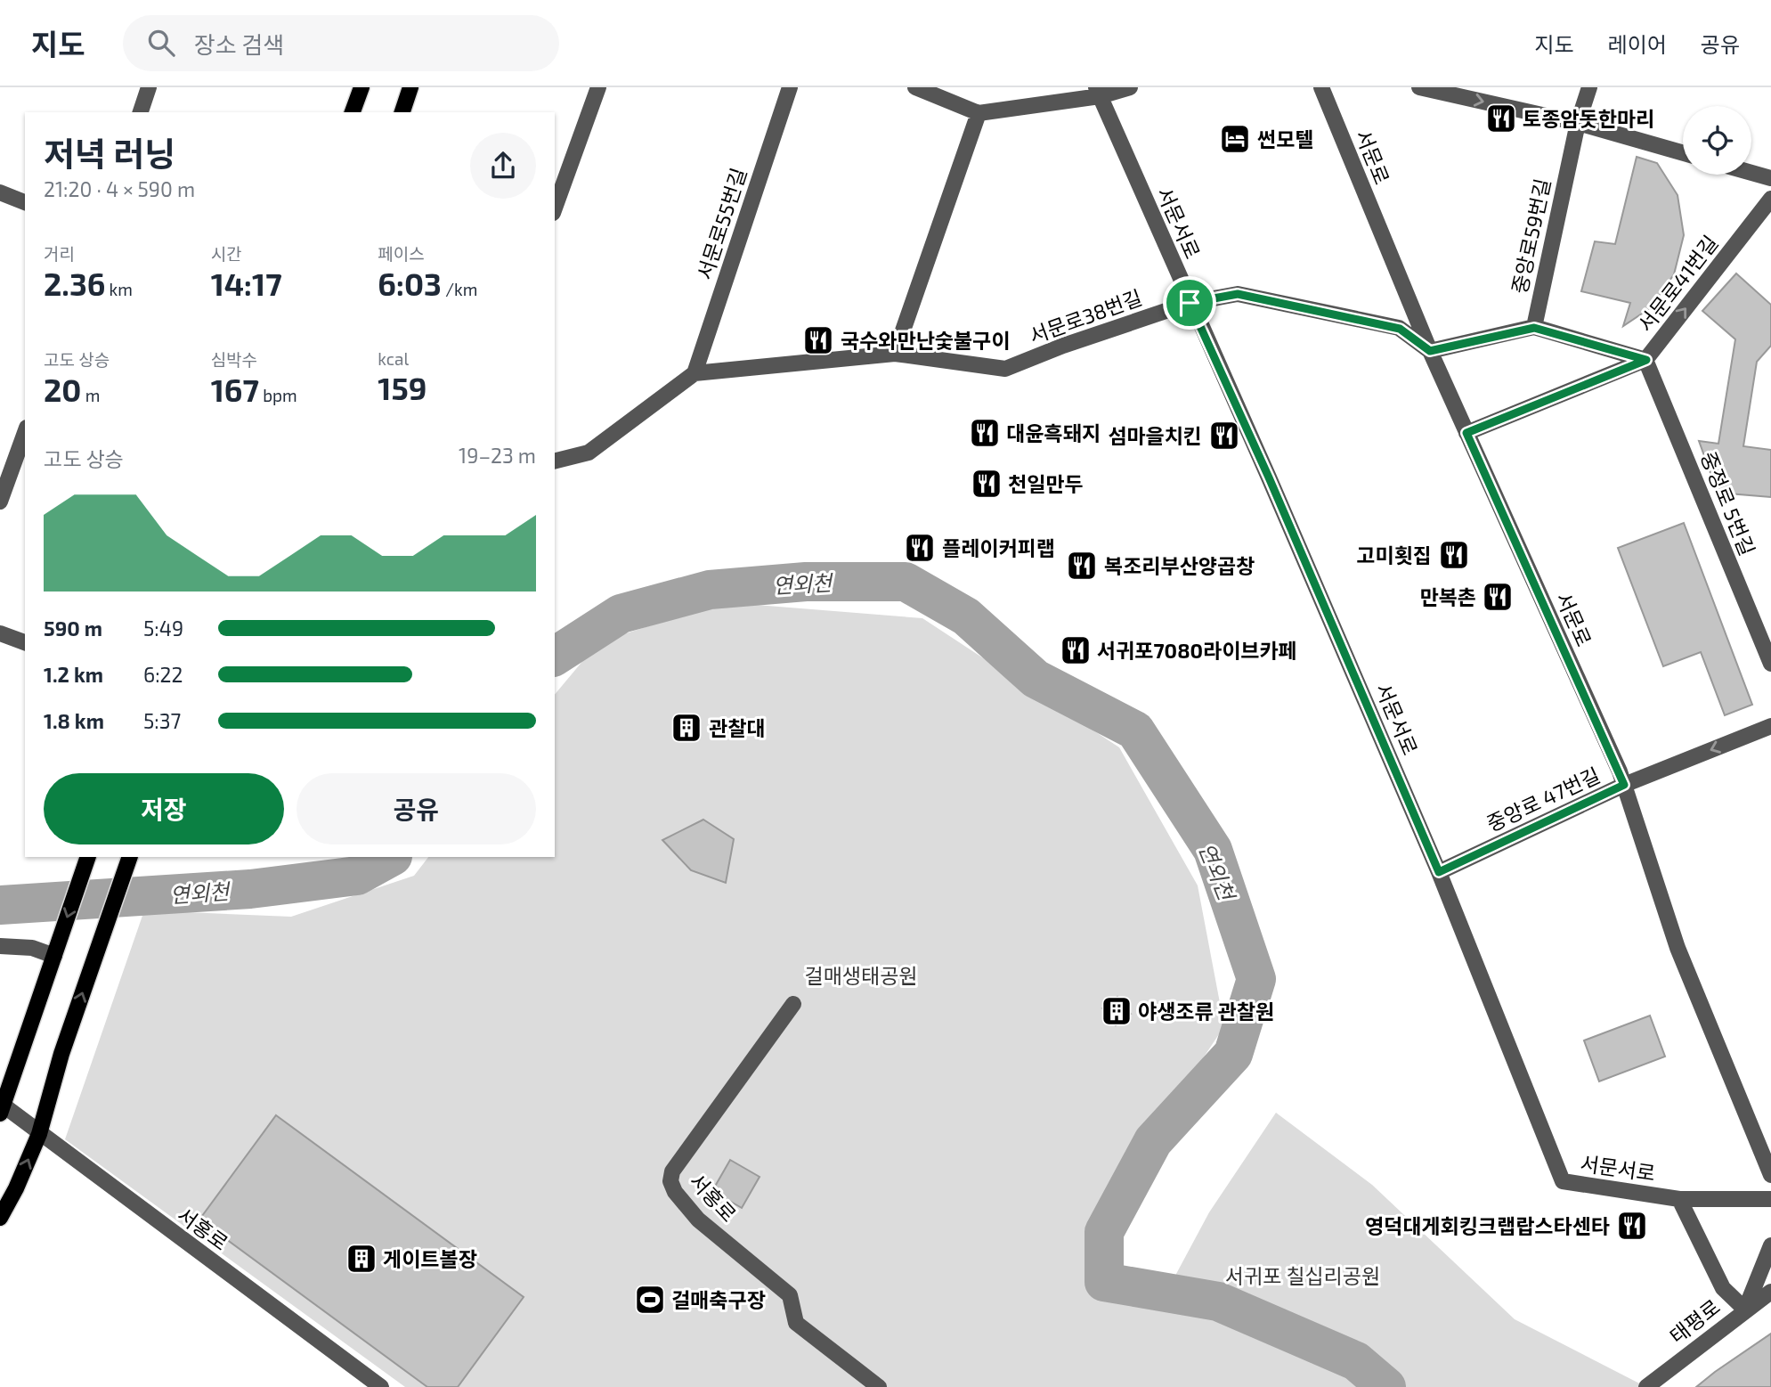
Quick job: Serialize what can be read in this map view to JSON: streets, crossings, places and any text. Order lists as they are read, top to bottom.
{
  "streets": {
    "street": [
      "서문로",
      "서문서로",
      "서문로55번길",
      "중앙로59번길",
      "서문로41번길",
      "서문로38번길",
      "중정로 5번길",
      "중앙로 47번길",
      "서홍로",
      "태평로"
    ]
  },
  "crossings": [
    ["서문로", "서문로41번길"],
    ["서문로", "서문로38번길"],
    ["서문로", "중앙로 47번길"],
    ["서문서로", "서문로38번길"],
    ["서문서로", "중앙로 47번길"],
    ["서문로55번길", "서문로38번길"],
    ["서문로41번길", "중정로 5번길"]
  ],
  "one_way": ["서문로41번길", "중앙로 47번길"],
  "water": ["연외천"],
  "parks": ["걸매생태공원", "서귀포 칠십리공원"],
  "places": {
    "restaurant": [
      "토종암돗한마리",
      "국수와만난숯불구이",
      "대윤흑돼지",
      "섬마을치킨",
      "천일만두",
      "플레이커피랩",
      "고미횟집",
      "복조리부산양곱창",
      "만복촌",
      "서귀포7080라이브카페",
      "영덕대게회킹크랩랍스타센타"
    ],
    "hotel": ["썬모텔"],
    "building": ["관찰대", "야생조류 관찰원", "게이트볼장"],
    "sports": ["걸매축구장"]
  },
  "page": {
    "header": "지도",
    "search": "장소 검색",
    "nav": ["지도", "레이어", "공유"],
    "heading": ["저녁 러닝", "21:20 · 4 × 590 m"],
    "stats": [
      ["거리", "2.36 km"],
      ["시간", "14:17"],
      ["페이스", "6:03 /km"],
      ["고도 상승", "20 m"],
      ["심박수", "167 bpm"],
      ["kcal", "159"]
    ],
    "chart": ["고도 상승", "19–23 m"],
    "list": [
      {
        "name": "590 m",
        "note": "5:49"
      },
      {
        "name": "1.2 km",
        "note": "6:22"
      },
      {
        "name": "1.8 km",
        "note": "5:37"
      }
    ],
    "buttons": ["저장", "공유"]
  }
}
